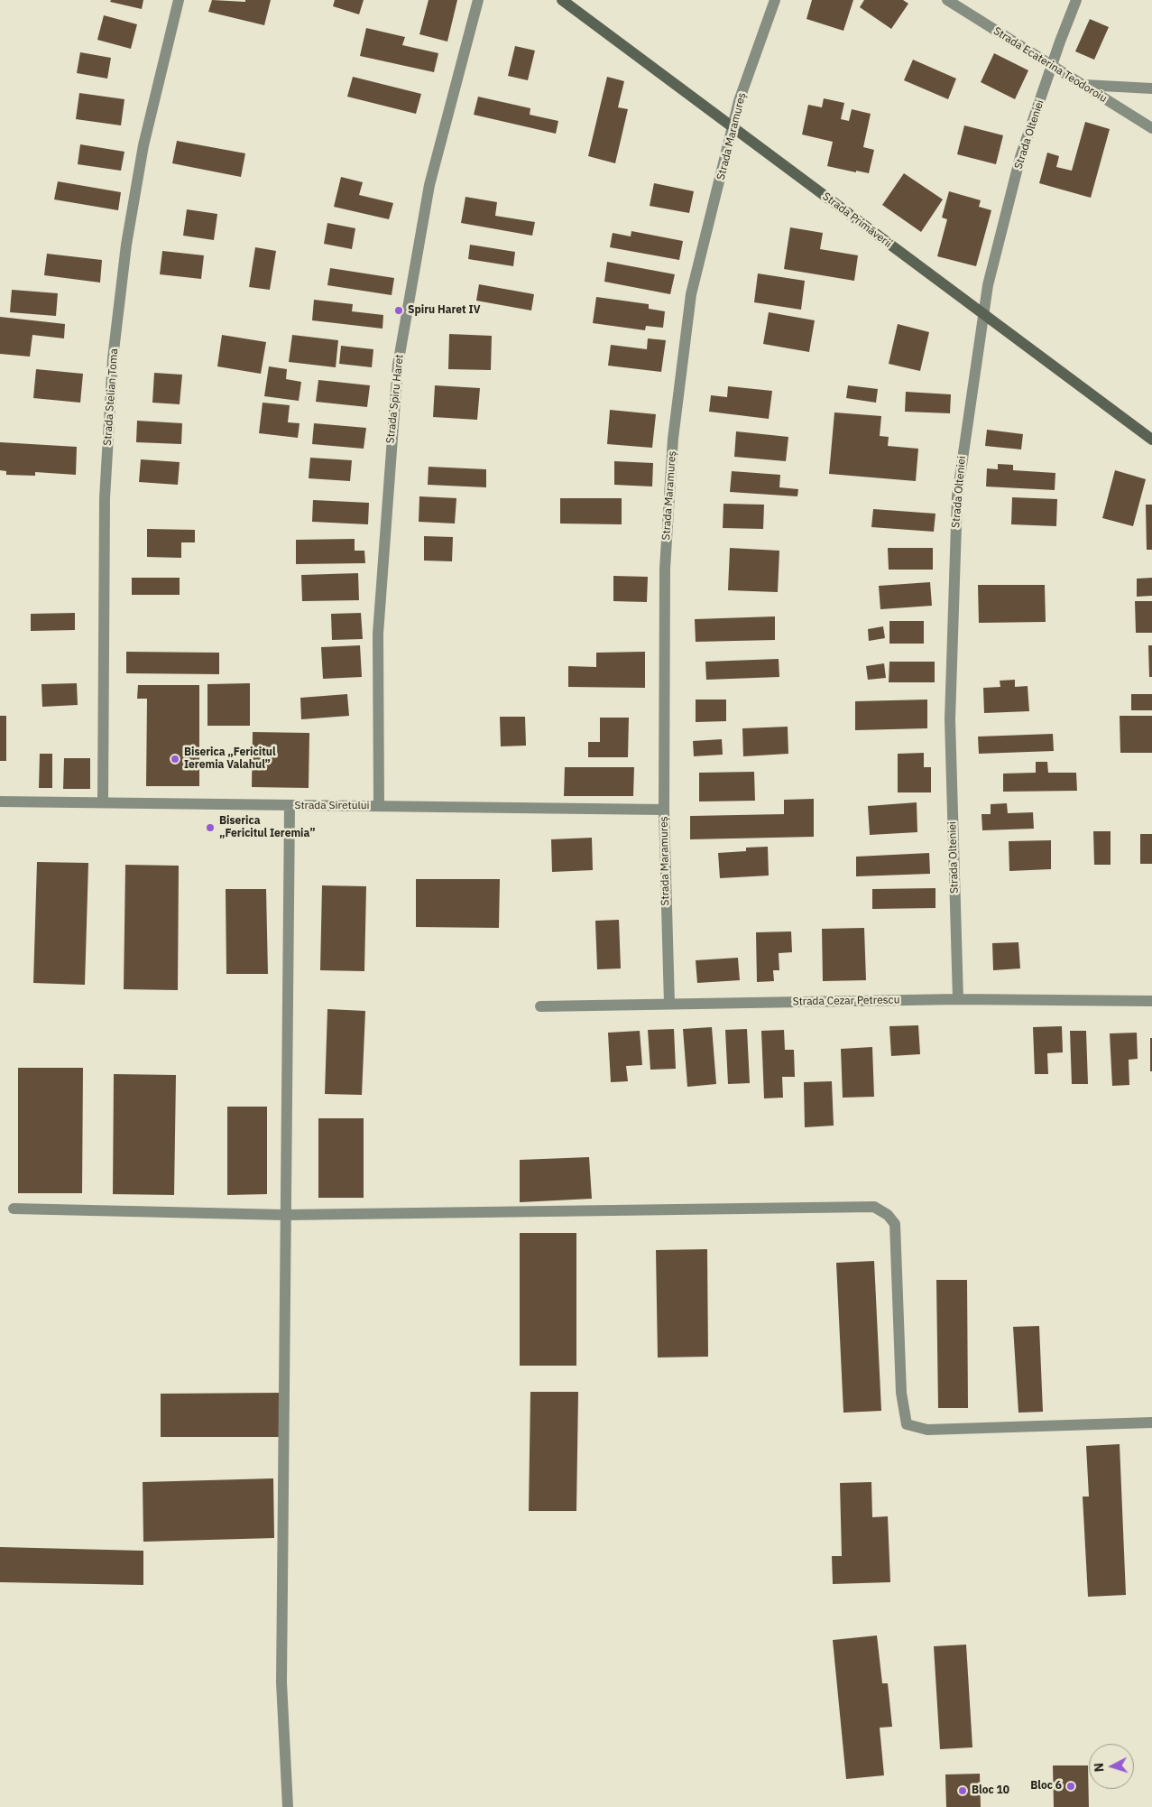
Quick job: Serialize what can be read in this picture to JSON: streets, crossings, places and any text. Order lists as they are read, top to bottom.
{
  "streets": {
    "main road": ["Strada Primăverii"],
    "street": [
      "Strada Ecaterina Teodoroiu",
      "Strada Olteniei",
      "Strada Maramureș",
      "Strada Stelian Toma",
      "Strada Spiru Haret",
      "Strada Siretului",
      "Strada Cezar Petrescu"
    ]
  },
  "crossings": [
    ["Strada Ecaterina Teodoroiu", "Strada Olteniei"],
    ["Strada Olteniei", "Strada Primăverii"],
    ["Strada Olteniei", "Strada Cezar Petrescu"],
    ["Strada Maramureș", "Strada Primăverii"],
    ["Strada Maramureș", "Strada Siretului"],
    ["Strada Maramureș", "Strada Cezar Petrescu"],
    ["Strada Stelian Toma", "Strada Siretului"],
    ["Strada Spiru Haret", "Strada Siretului"]
  ],
  "places": [
    "Spiru Haret IV",
    "Biserica „Fericitul Ieremia Valahul”",
    "Biserica „Fericitul Ieremia”",
    "Bloc 6",
    "Bloc 10"
  ],
  "north": "left"
}
